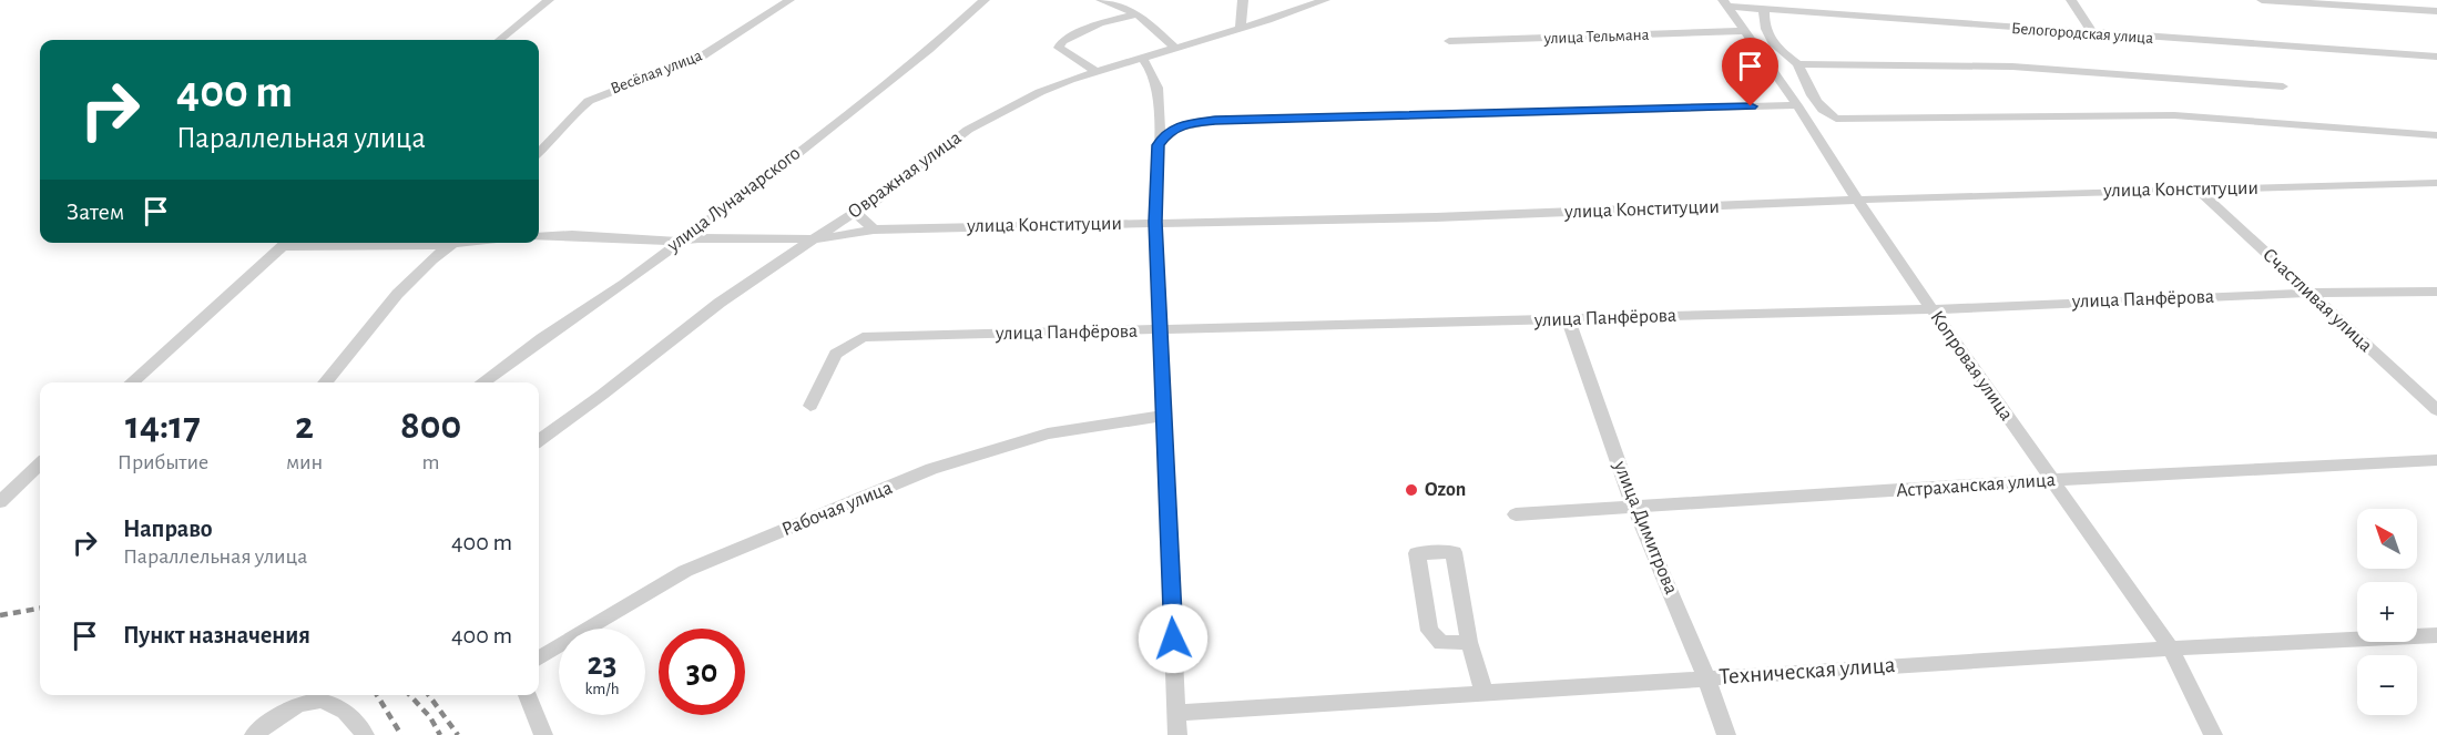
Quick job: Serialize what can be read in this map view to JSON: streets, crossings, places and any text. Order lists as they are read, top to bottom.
{
  "streets": {
    "street": [
      "Белогородская улица",
      "улица Тельмана",
      "Весёлая улица",
      "Овражная улица",
      "улица Конституции",
      "улица Луначарского",
      "улица Панфёрова",
      "Счастливая улица",
      "Копровая улица",
      "Астраханская улица",
      "Рабочая улица",
      "улица Димитрова",
      "Техническая улица"
    ]
  },
  "crossings": [
    ["Белогородская улица", "Копровая улица"],
    ["улица Тельмана", "Копровая улица"],
    ["Овражная улица", "улица Конституции"],
    ["улица Конституции", "Счастливая улица"],
    ["улица Конституции", "Копровая улица"],
    ["улица Панфёрова", "Счастливая улица"],
    ["улица Панфёрова", "Копровая улица"],
    ["улица Панфёрова", "улица Димитрова"],
    ["Копровая улица", "Астраханская улица"],
    ["Копровая улица", "Техническая улица"],
    ["Астраханская улица", "улица Димитрова"],
    ["улица Димитрова", "Техническая улица"]
  ],
  "places": ["Ozon"],
  "north": "top left",
  "page": {
    "turn": ["400 m", "Параллельная улица"],
    "then": "Затем",
    "eta": [
      "14:17",
      "Прибытие",
      "2",
      "мин",
      "800",
      "m"
    ],
    "list": [
      {
        "name": "Направо",
        "note": "Параллельная улица",
        "value": "400 m"
      },
      {
        "name": "Пункт назначения",
        "value": "400 m"
      }
    ],
    "map_buttons": ["+", "−"],
    "speed": "23 km/h",
    "limit": "30"
  }
}
